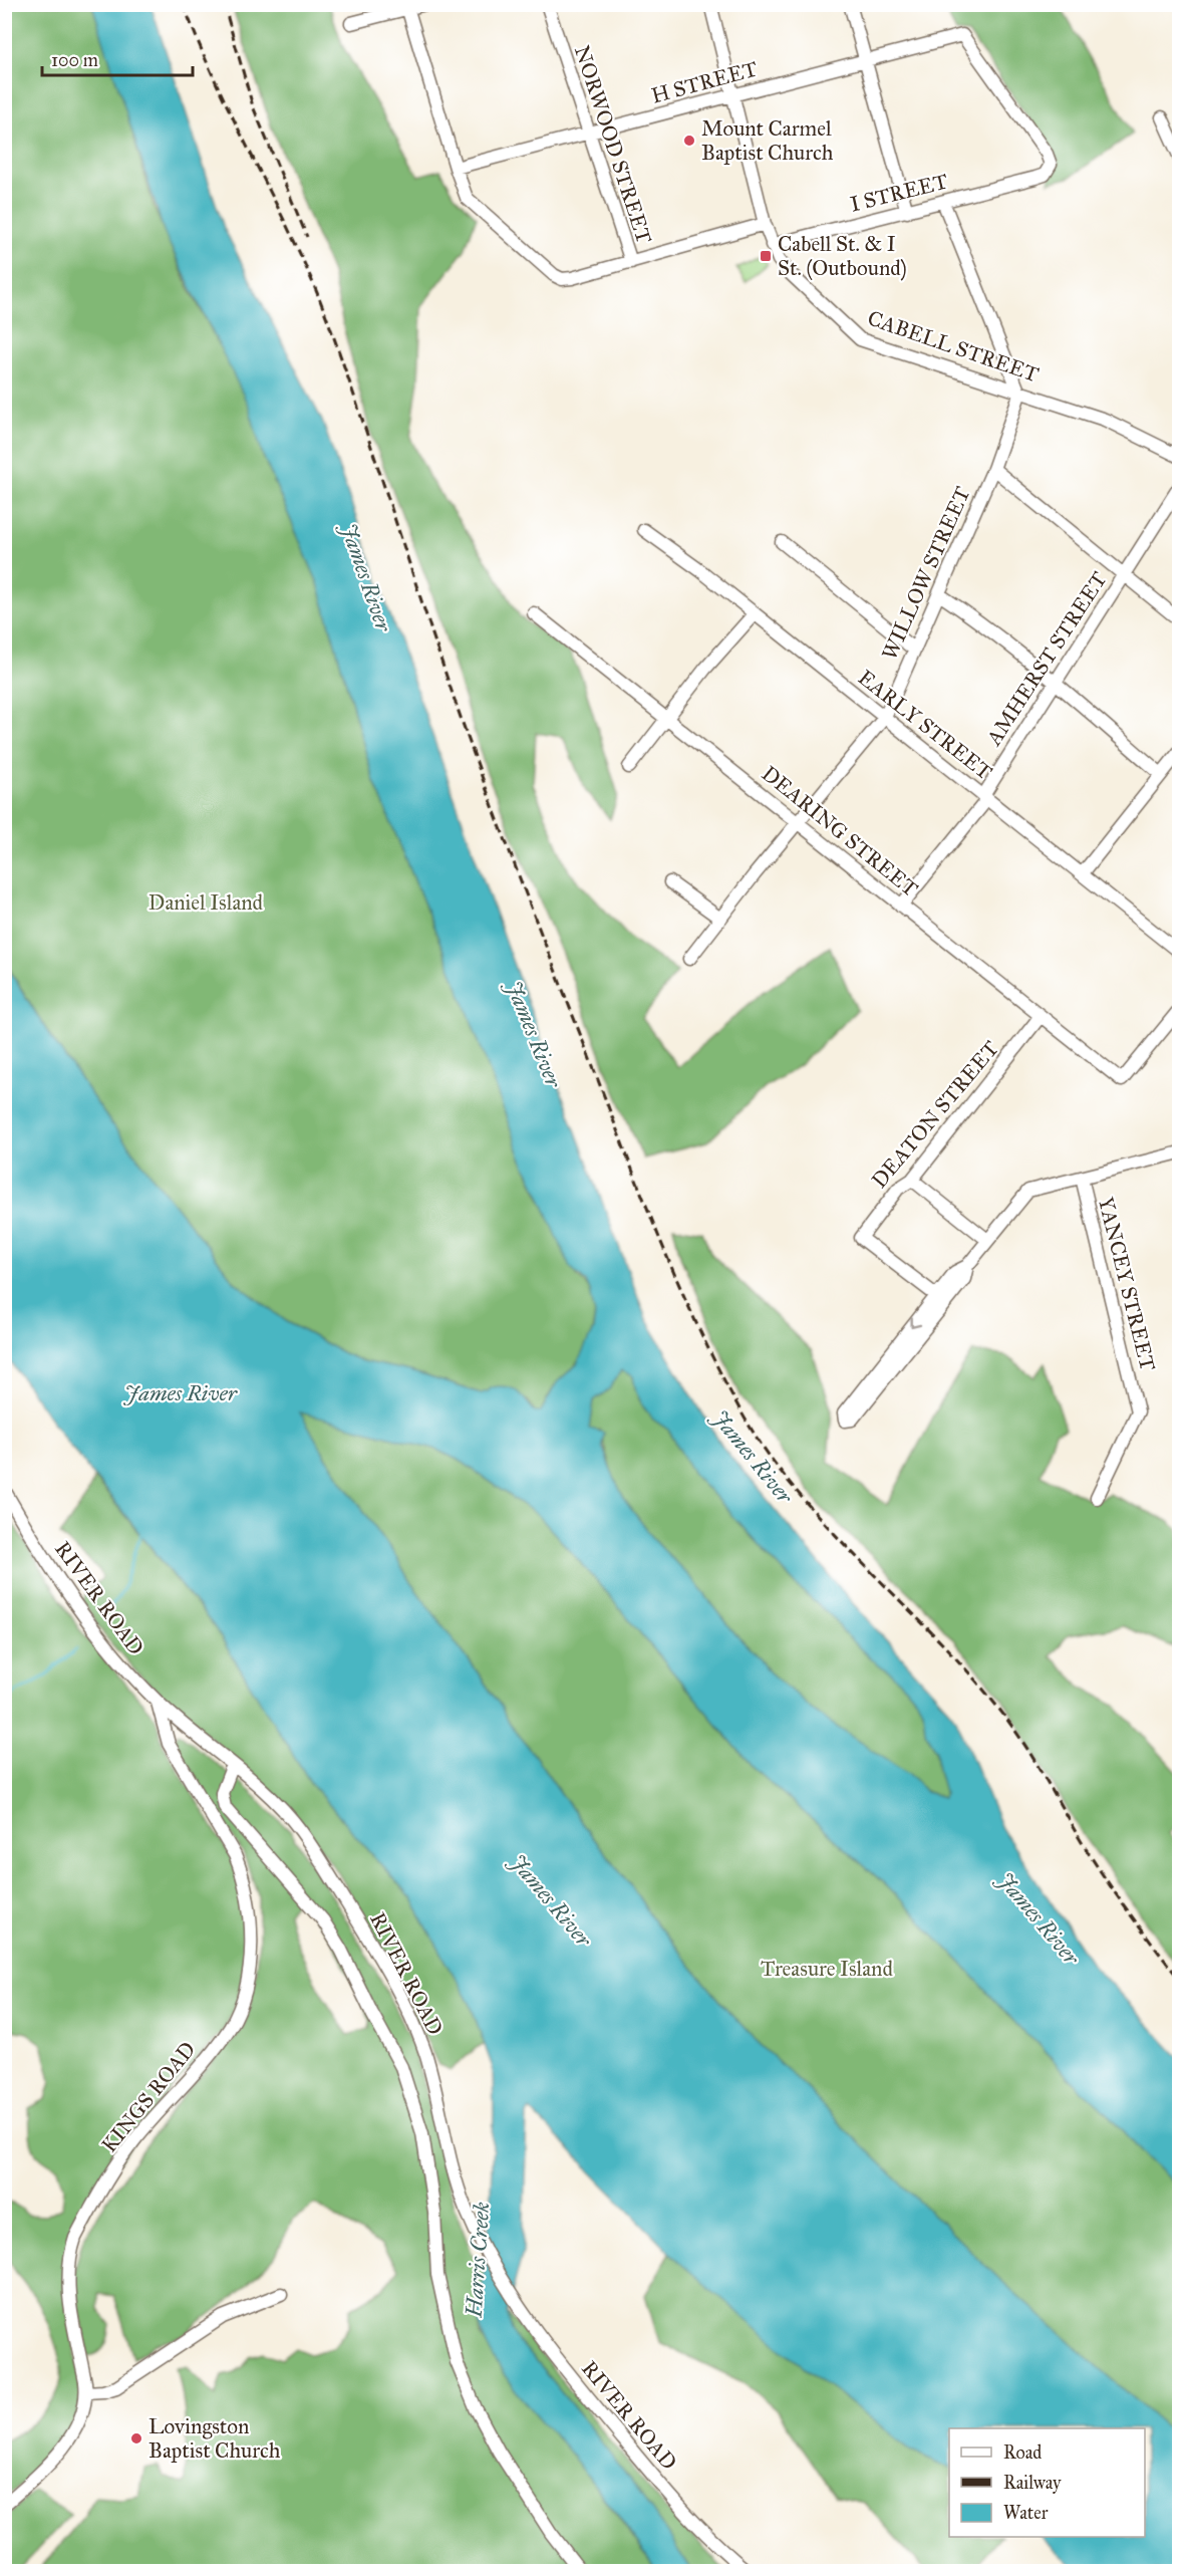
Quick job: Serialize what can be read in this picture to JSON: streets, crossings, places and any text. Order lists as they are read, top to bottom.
{
  "streets": {
    "street": [
      "H STREET",
      "NORWOOD STREET",
      "I STREET",
      "CABELL STREET",
      "WILLOW STREET",
      "AMHERST STREET",
      "EARLY STREET",
      "DEARING STREET",
      "DEATON STREET",
      "YANCEY STREET",
      "RIVER ROAD",
      "KINGS ROAD"
    ]
  },
  "crossings": [
    ["H STREET", "NORWOOD STREET"],
    ["H STREET", "I STREET"],
    ["H STREET", "CABELL STREET"],
    ["I STREET", "CABELL STREET"],
    ["CABELL STREET", "WILLOW STREET"],
    ["WILLOW STREET", "EARLY STREET"],
    ["WILLOW STREET", "DEARING STREET"],
    ["AMHERST STREET", "EARLY STREET"],
    ["AMHERST STREET", "DEARING STREET"],
    ["DEARING STREET", "DEATON STREET"],
    ["RIVER ROAD", "KINGS ROAD"]
  ],
  "water": ["James River", "Harris Creek"],
  "parks": ["Daniel Island", "Treasure Island"],
  "places": {
    "other": ["Mount Carmel Baptist Church", "Lovingston Baptist Church"],
    "transit": ["Cabell St. & I St. (Outbound)"]
  },
  "legend": ["Road", "Railway", "Water"],
  "scale_bar": "100 m"
}
